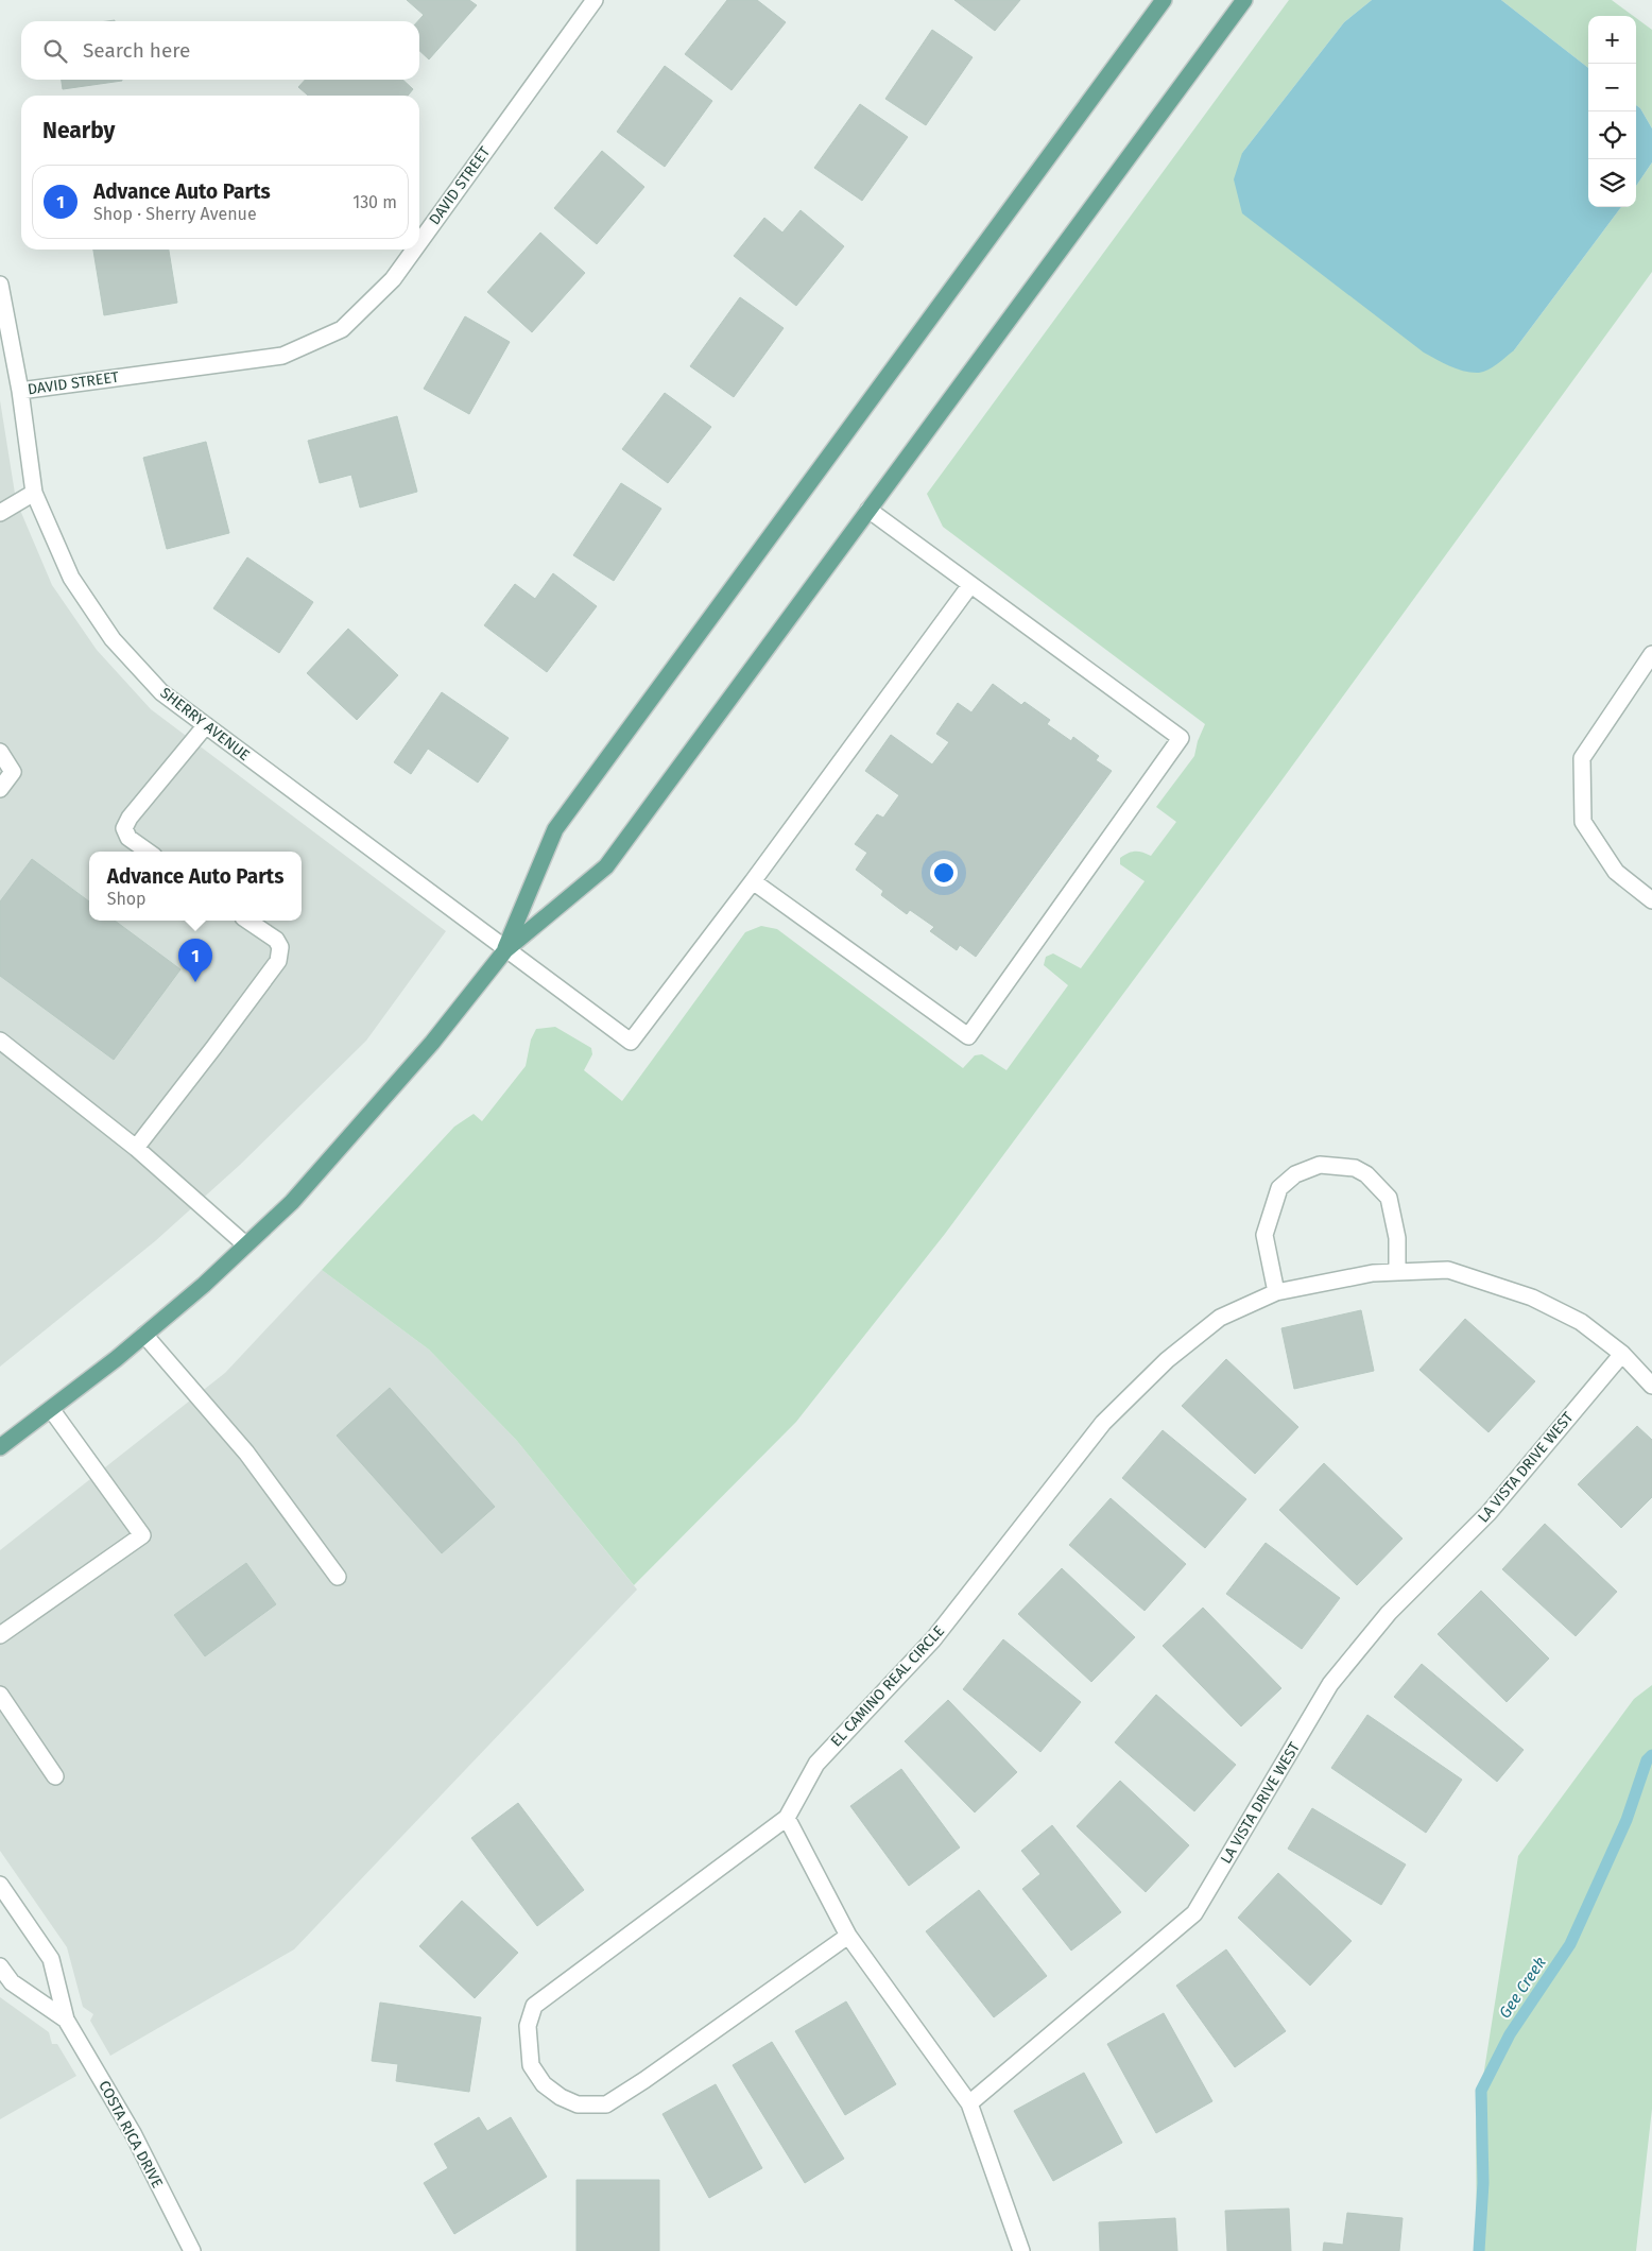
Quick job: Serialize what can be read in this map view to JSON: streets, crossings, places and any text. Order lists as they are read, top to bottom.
{
  "streets": {
    "street": [
      "DAVID STREET",
      "SHERRY AVENUE",
      "LA VISTA DRIVE WEST",
      "EL CAMINO REAL CIRCLE",
      "COSTA RICA DRIVE"
    ]
  },
  "crossings": [
    ["DAVID STREET", "SHERRY AVENUE"],
    ["LA VISTA DRIVE WEST", "EL CAMINO REAL CIRCLE"]
  ],
  "water": ["Gee Creek"],
  "page": {
    "map_buttons": ["+", "−"],
    "search": "Search here",
    "heading": "Nearby",
    "list": [
      {
        "mark": "1",
        "name": "Advance Auto Parts",
        "note": "Shop · Sherry Avenue",
        "value": "130 m"
      }
    ],
    "popup": ["Advance Auto Parts", "Shop"],
    "pins": "1"
  }
}
